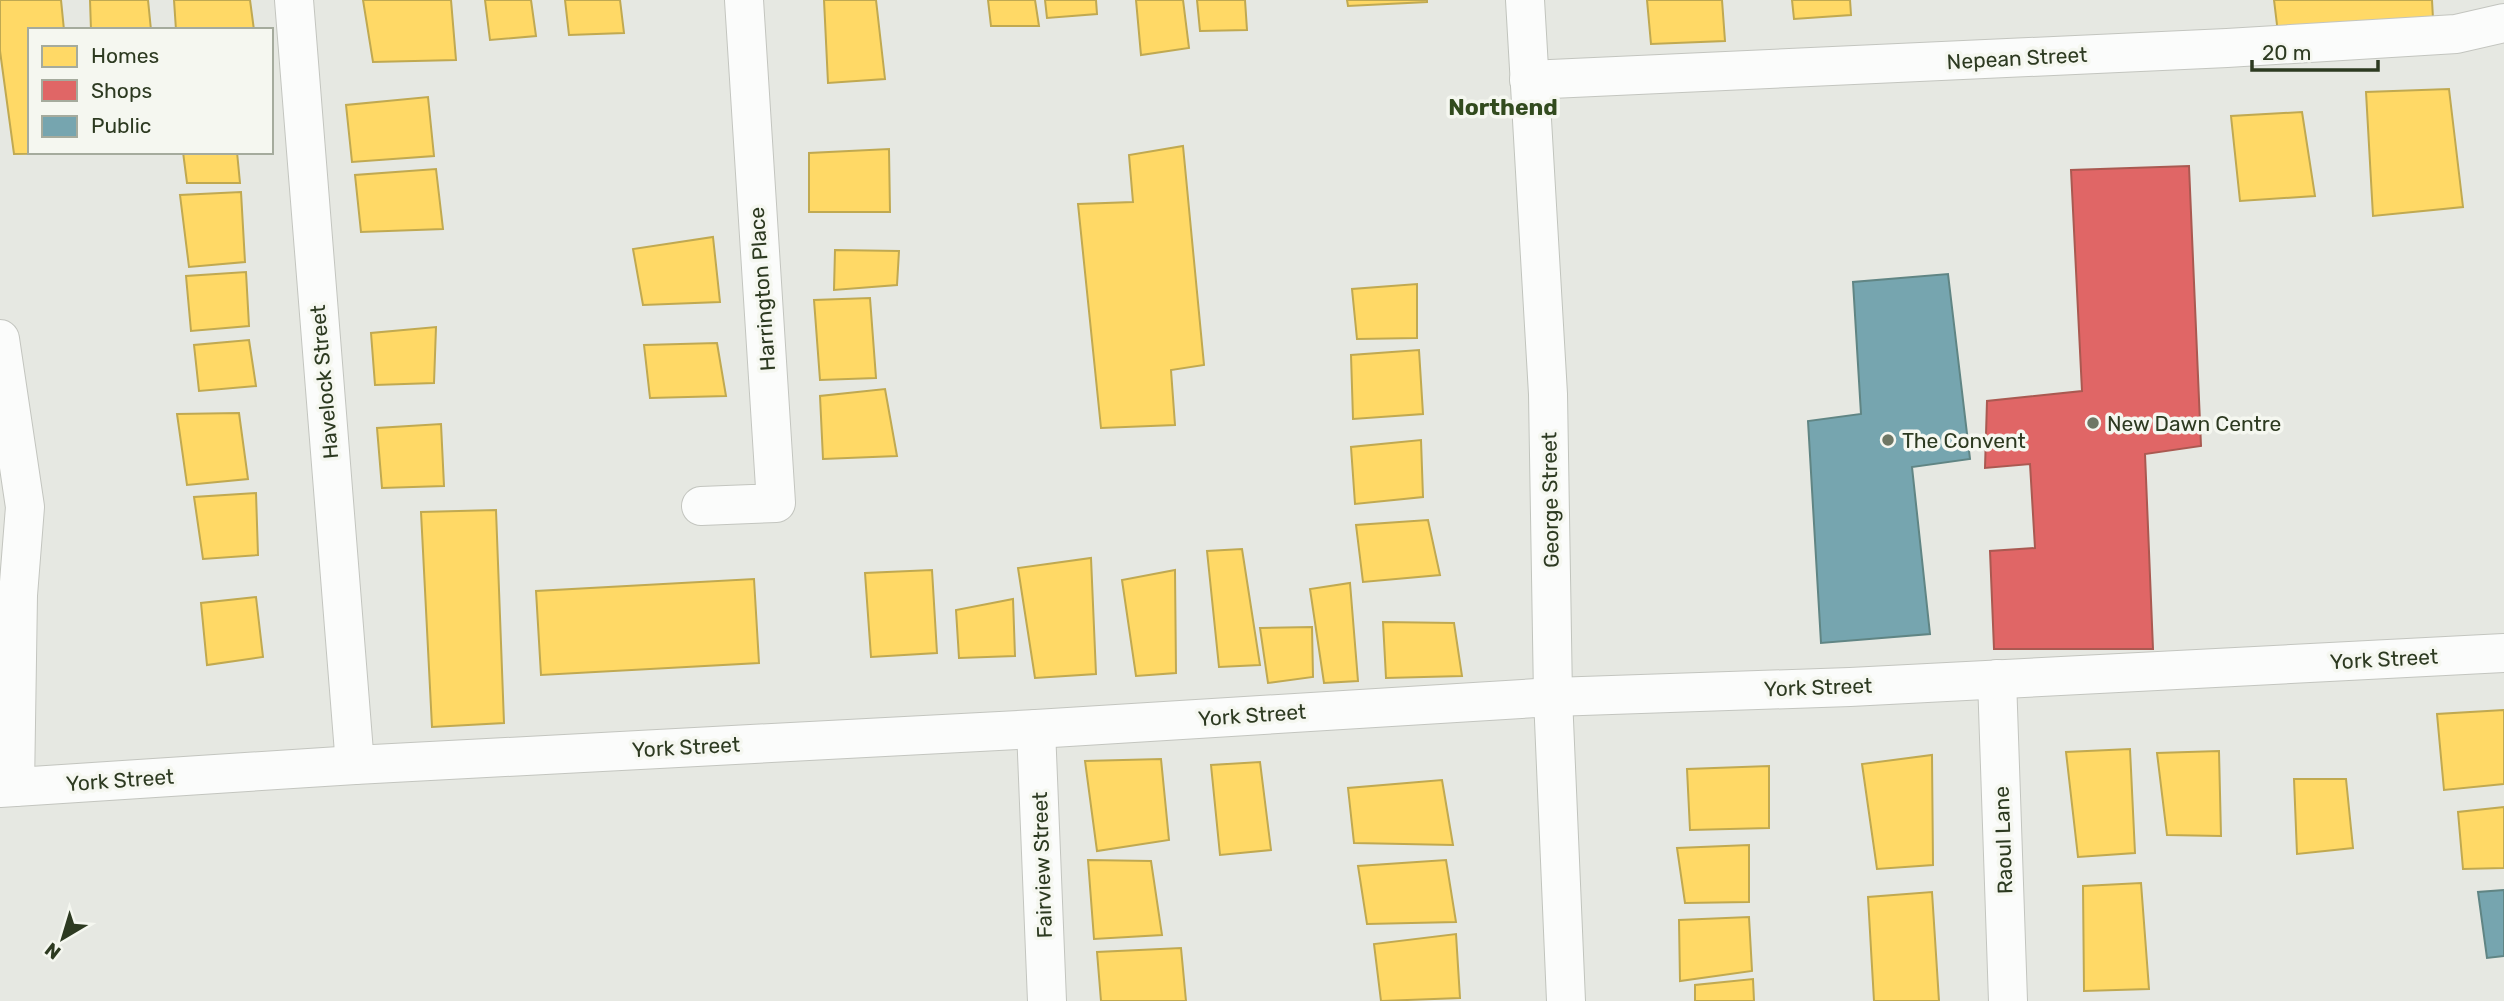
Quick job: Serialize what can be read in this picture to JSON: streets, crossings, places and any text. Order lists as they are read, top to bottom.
{
  "streets": {
    "street": [
      "Nepean Street",
      "Harrington Place",
      "Havelock Street",
      "George Street",
      "York Street",
      "Raoul Lane",
      "Fairview Street"
    ]
  },
  "crossings": [
    ["Nepean Street", "George Street"],
    ["Havelock Street", "York Street"],
    ["George Street", "York Street"],
    ["York Street", "Raoul Lane"],
    ["York Street", "Fairview Street"]
  ],
  "districts": ["Northend"],
  "places": ["New Dawn Centre", "The Convent"],
  "legend": ["Homes", "Shops", "Public"],
  "scale_bar": "20 m",
  "north": "bottom left"
}
